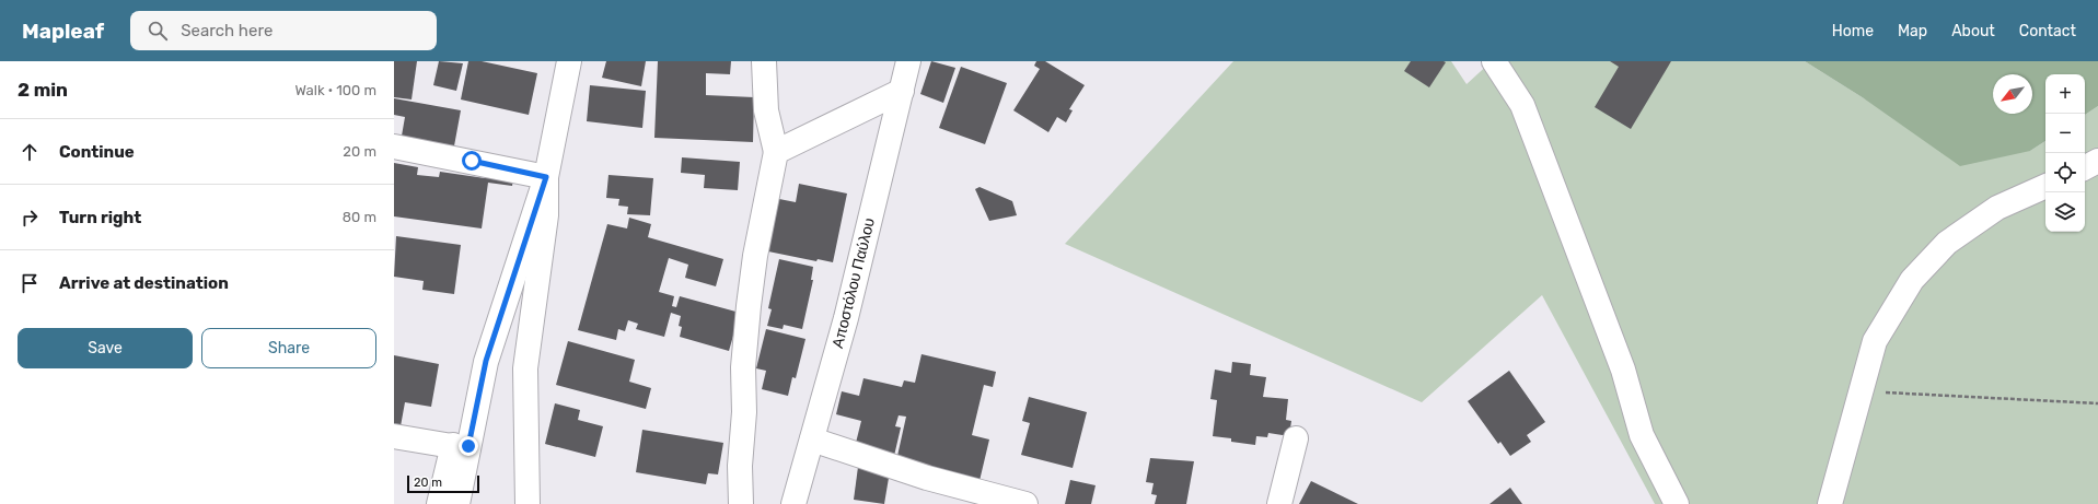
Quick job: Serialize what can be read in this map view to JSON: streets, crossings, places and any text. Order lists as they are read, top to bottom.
{
  "streets": {
    "street": ["Αποστόλου Παύλου"]
  },
  "scale_bar": "20 m",
  "north": "bottom left",
  "page": {
    "header": "Mapleaf",
    "search": "Search here",
    "nav": [
      "Home",
      "Map",
      "About",
      "Contact"
    ],
    "heading": ["2 min", "Walk · 100 m"],
    "map_buttons": ["+", "−"],
    "list": [
      ["Continue", "20 m"],
      ["Turn right", "80 m"],
      "Arrive at destination"
    ],
    "buttons": ["Save", "Share"],
    "scale": "20 m"
  }
}
